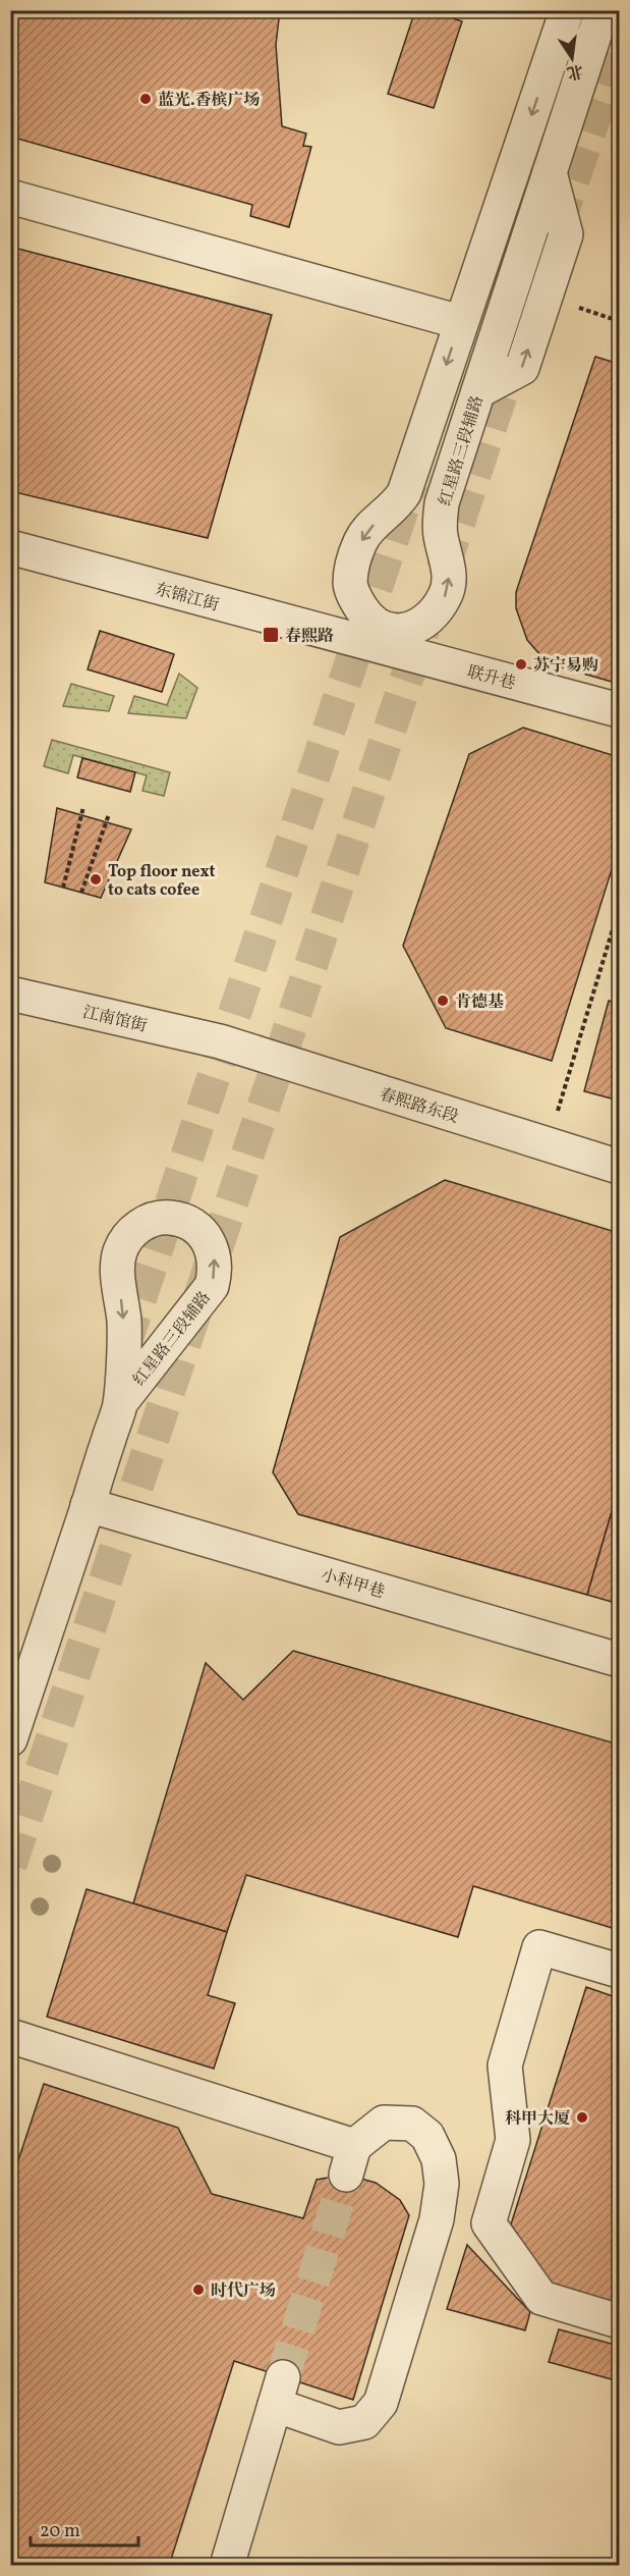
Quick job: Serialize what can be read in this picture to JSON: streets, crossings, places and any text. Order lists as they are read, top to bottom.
{
  "streets": {
    "street": [
      "红星路三段辅路",
      "东锦江街",
      "联升巷",
      "江南馆街",
      "春熙路东段",
      "小科甲巷"
    ]
  },
  "crossings": [
    ["红星路三段辅路", "小科甲巷"],
    ["东锦江街", "联升巷"],
    ["江南馆街", "春熙路东段"]
  ],
  "places": {
    "other": [
      "蓝光.香槟广场",
      "苏宁易购",
      "Top floor next to cats cofee",
      "肯德基",
      "科甲大厦",
      "时代广场"
    ],
    "transit": ["春熙路"]
  },
  "scale_bar": "20 m",
  "north": "bottom"
}
